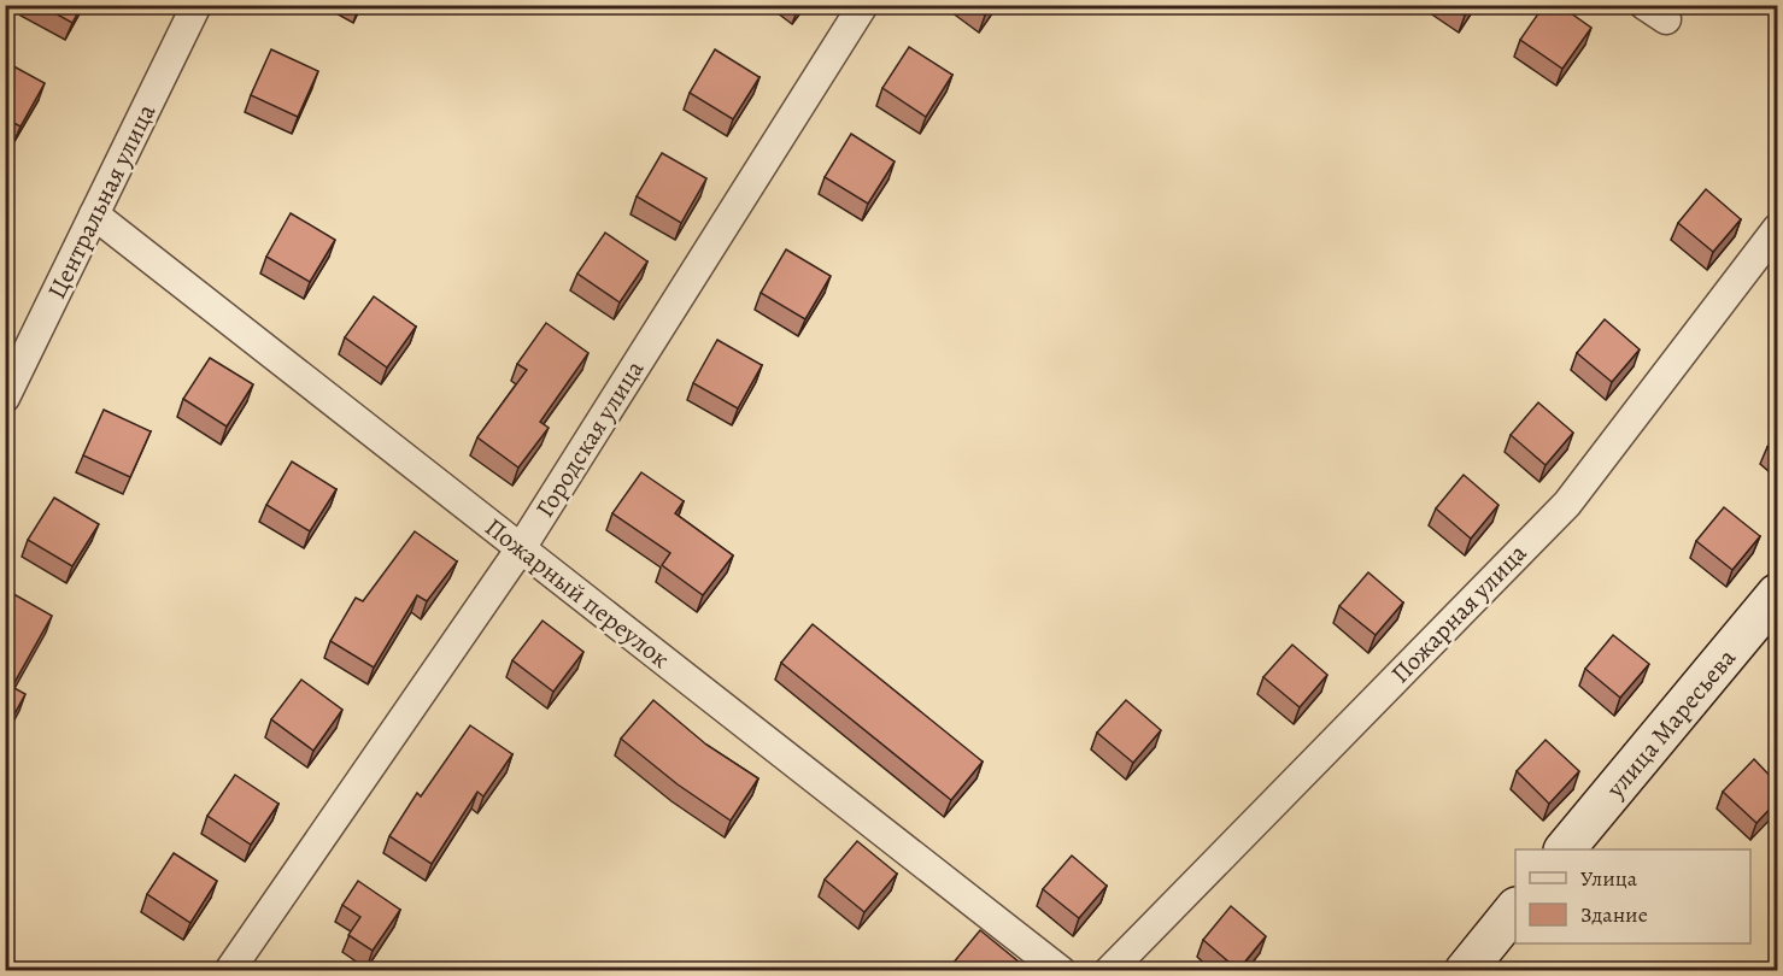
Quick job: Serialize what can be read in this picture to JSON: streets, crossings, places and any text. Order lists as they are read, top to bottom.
{
  "streets": {
    "street": [
      "Центральная улица",
      "Городская улица",
      "Пожарный переулок",
      "Пожарная улица",
      "улица Маресьева"
    ]
  },
  "crossings": [
    ["Центральная улица", "Пожарный переулок"],
    ["Городская улица", "Пожарный переулок"]
  ],
  "legend": ["Улица", "Здание"]
}
